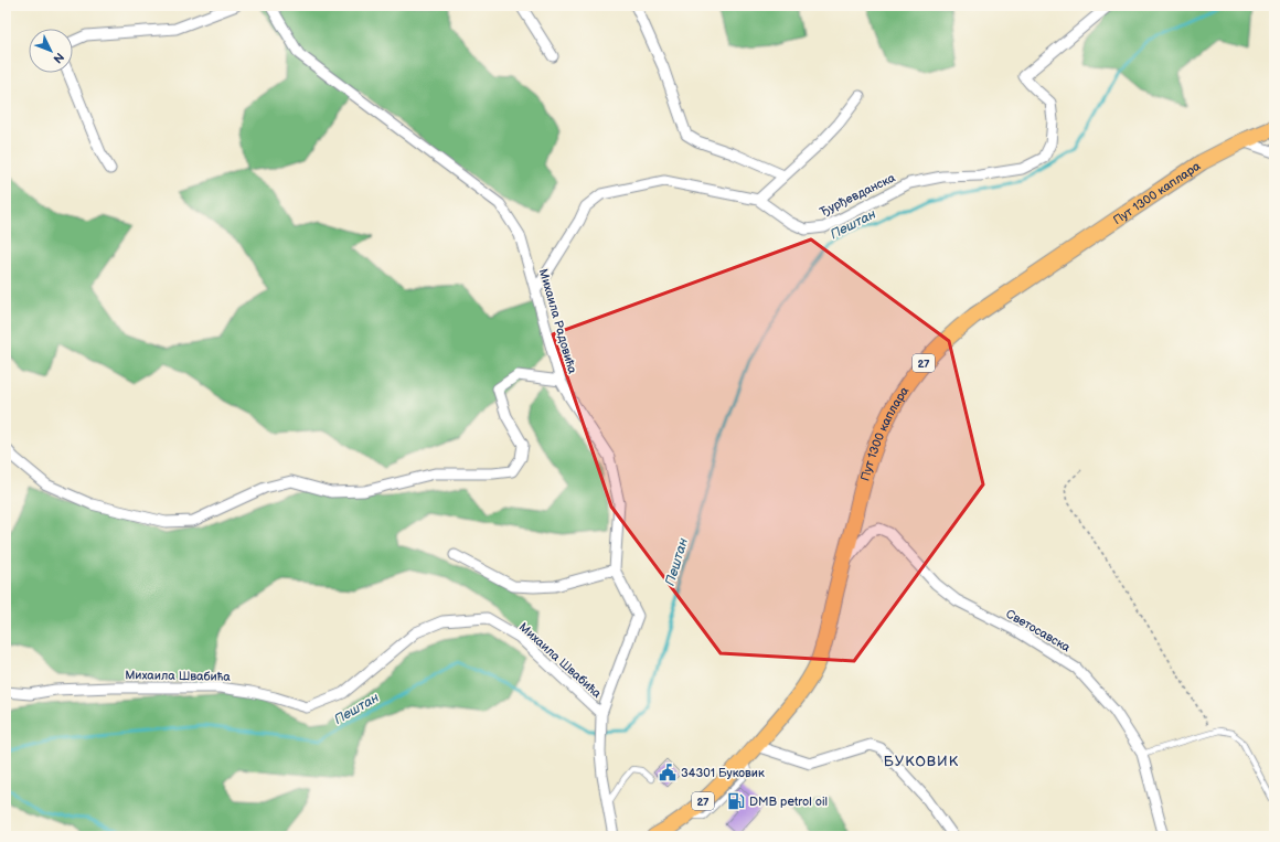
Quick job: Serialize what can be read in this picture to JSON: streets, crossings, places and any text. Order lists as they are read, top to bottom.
{
  "streets": {
    "main road": ["Пут 1300 каплара", "27"],
    "street": [
      "Ђурђевданска",
      "Михаила Радовића",
      "Светосавска",
      "Михаила Швабића"
    ]
  },
  "crossings": [
    ["Пут 1300 каплара", "Светосавска"],
    ["Ђурђевданска", "Михаила Радовића"]
  ],
  "districts": ["БУКОВИК"],
  "water": ["Пештан"],
  "places": {
    "public building": ["34301 Буковик"],
    "fuel station": ["DMB petrol oil"]
  },
  "north": "bottom right"
}
